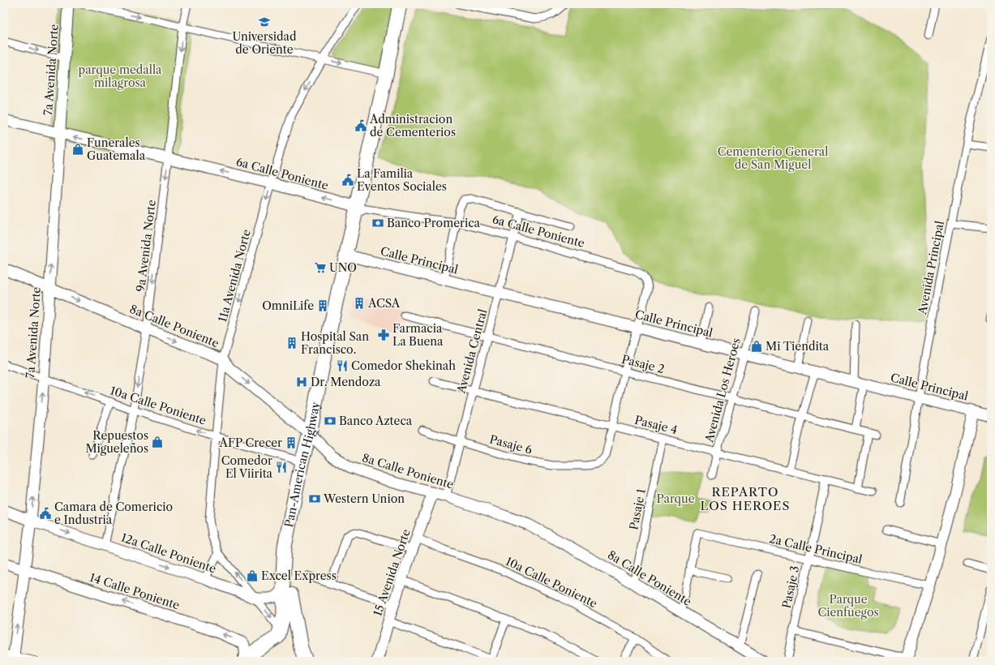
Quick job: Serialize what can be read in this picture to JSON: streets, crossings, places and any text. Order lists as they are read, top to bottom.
{
  "streets": {
    "highway": ["Pan-American Highway"],
    "street": [
      "7a Avenida Norte",
      "6a Calle Poniente",
      "9a Avenida Norte",
      "Calle Principal",
      "Avenida Principal",
      "11a Avenida Norte",
      "8a Calle Poniente",
      "Avenida Central",
      "Pasaje 2",
      "Avenida Los Heroes",
      "10a Calle Poniente",
      "Pasaje 4",
      "Pasaje 6",
      "Pasaje 1",
      "2a Calle Principal",
      "12a Calle Poniente",
      "15 Avenida Norte",
      "Pasaje 3",
      "14 Calle Poniente"
    ]
  },
  "crossings": [
    ["7a Avenida Norte", "6a Calle Poniente"],
    ["7a Avenida Norte", "8a Calle Poniente"],
    ["7a Avenida Norte", "10a Calle Poniente"],
    ["7a Avenida Norte", "12a Calle Poniente"],
    ["7a Avenida Norte", "14 Calle Poniente"],
    ["6a Calle Poniente", "9a Avenida Norte"],
    ["6a Calle Poniente", "Calle Principal"],
    ["6a Calle Poniente", "11a Avenida Norte"],
    ["6a Calle Poniente", "Avenida Central"],
    ["6a Calle Poniente", "Pan-American Highway"],
    ["9a Avenida Norte", "8a Calle Poniente"],
    ["9a Avenida Norte", "10a Calle Poniente"],
    ["9a Avenida Norte", "12a Calle Poniente"],
    ["Calle Principal", "Avenida Principal"],
    ["Calle Principal", "Avenida Central"],
    ["Calle Principal", "Avenida Los Heroes"],
    ["Calle Principal", "Pan-American Highway"],
    ["11a Avenida Norte", "8a Calle Poniente"],
    ["11a Avenida Norte", "10a Calle Poniente"],
    ["11a Avenida Norte", "Pan-American Highway"],
    ["11a Avenida Norte", "12a Calle Poniente"],
    ["8a Calle Poniente", "Avenida Central"],
    ["8a Calle Poniente", "Pan-American Highway"],
    ["8a Calle Poniente", "Pasaje 1"],
    ["8a Calle Poniente", "15 Avenida Norte"],
    ["Avenida Central", "Pasaje 2"],
    ["Avenida Central", "Pasaje 4"],
    ["Avenida Central", "Pasaje 6"],
    ["Pasaje 2", "Avenida Los Heroes"],
    ["Avenida Los Heroes", "Pasaje 4"],
    ["10a Calle Poniente", "Pan-American Highway"],
    ["10a Calle Poniente", "15 Avenida Norte"],
    ["Pasaje 4", "Pasaje 6"],
    ["Pasaje 4", "Pasaje 1"],
    ["Pasaje 4", "Pasaje 3"],
    ["Pan-American Highway", "12a Calle Poniente"],
    ["2a Calle Principal", "Pasaje 3"]
  ],
  "one_way": [
    "7a Avenida Norte",
    "6a Calle Poniente",
    "9a Avenida Norte",
    "12a Calle Poniente",
    "14 Calle Poniente"
  ],
  "districts": ["REPARTO LOS HEROES"],
  "parks": [
    "parque medalla milagrosa",
    "Cementerio General de San Miguel",
    "Parque",
    "Parque Cienfuegos"
  ],
  "places": {
    "school or university": ["Universidad de Oriente"],
    "public building": ["Administracion de Cementerios", "La Familia Eventos Sociales", "Camara de Comericio e Industria"],
    "shop": [
      "Funerales Guatemala",
      "Mi Tiendita",
      "Repuestos Migueleños",
      "Excel Express"
    ],
    "bank": ["Banco Promerica", "Banco Azteca", "Western Union"],
    "supermarket": ["UNO"],
    "building": [
      "ACSA",
      "OmniLife",
      "Hospital San Francisco.",
      "AFP Crecer"
    ],
    "pharmacy": ["Farmacia La Buena"],
    "restaurant": ["Comedor Shekinah", "Comedor El Viirita"],
    "hospital": ["Dr. Mendoza"]
  }
}
